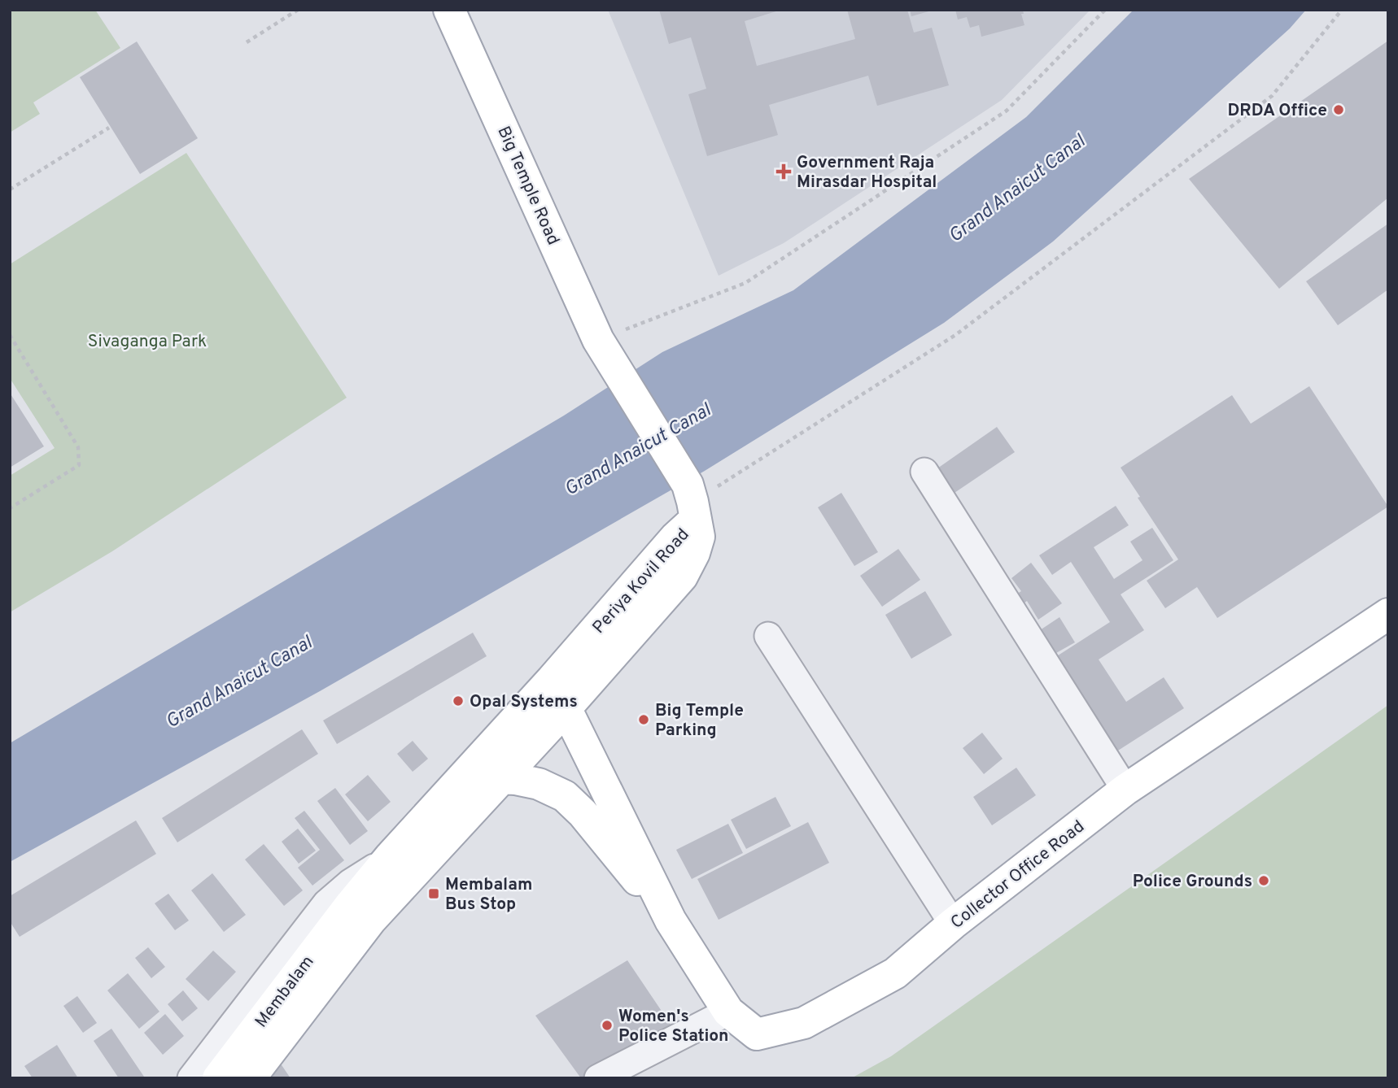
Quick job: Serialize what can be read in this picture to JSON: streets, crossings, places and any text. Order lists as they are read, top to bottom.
{
  "streets": {
    "main road": [
      "Big Temple Road",
      "Periya Kovil Road",
      "Collector Office Road",
      "Membalam"
    ]
  },
  "crossings": [
    ["Big Temple Road", "Periya Kovil Road"],
    ["Periya Kovil Road", "Membalam"]
  ],
  "water": ["Grand Anaicut Canal"],
  "parks": ["Sivaganga Park"],
  "places": {
    "other": [
      "DRDA Office",
      "Opal Systems",
      "Big Temple Parking",
      "Police Grounds",
      "Women's Police Station"
    ],
    "health": ["Government Raja Mirasdar Hospital"],
    "transit": ["Membalam Bus Stop"]
  }
}
